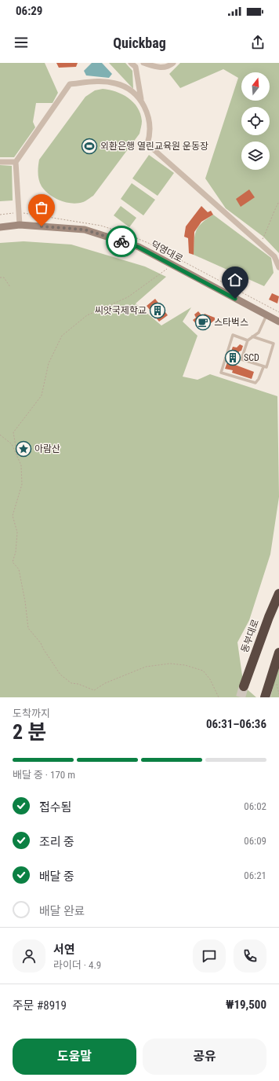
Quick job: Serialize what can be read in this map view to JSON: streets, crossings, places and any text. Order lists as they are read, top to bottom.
{
  "streets": {
    "highway": ["동부대로"],
    "main road": ["덕영대로"]
  },
  "places": {
    "sports": ["외환은행 열린교육원 운동장"],
    "building": ["씨앗국제학교", "SCD"],
    "cafe": ["스타벅스"],
    "place": ["아람산"]
  },
  "north": "top",
  "page": {
    "status": "06:29",
    "header": "Quickbag",
    "heading": ["2 분", "도착까지", "06:31–06:36"],
    "panel": [
      "서연",
      "라이더 · 4.9",
      "주문 #8919",
      "₩19,500"
    ],
    "bar": "배달 중 · 170 m",
    "list": [
      ["접수됨", "06:02"],
      ["조리 중", "06:09"],
      ["배달 중", "06:21"],
      "배달 완료"
    ],
    "buttons": ["도움말", "공유"]
  }
}
